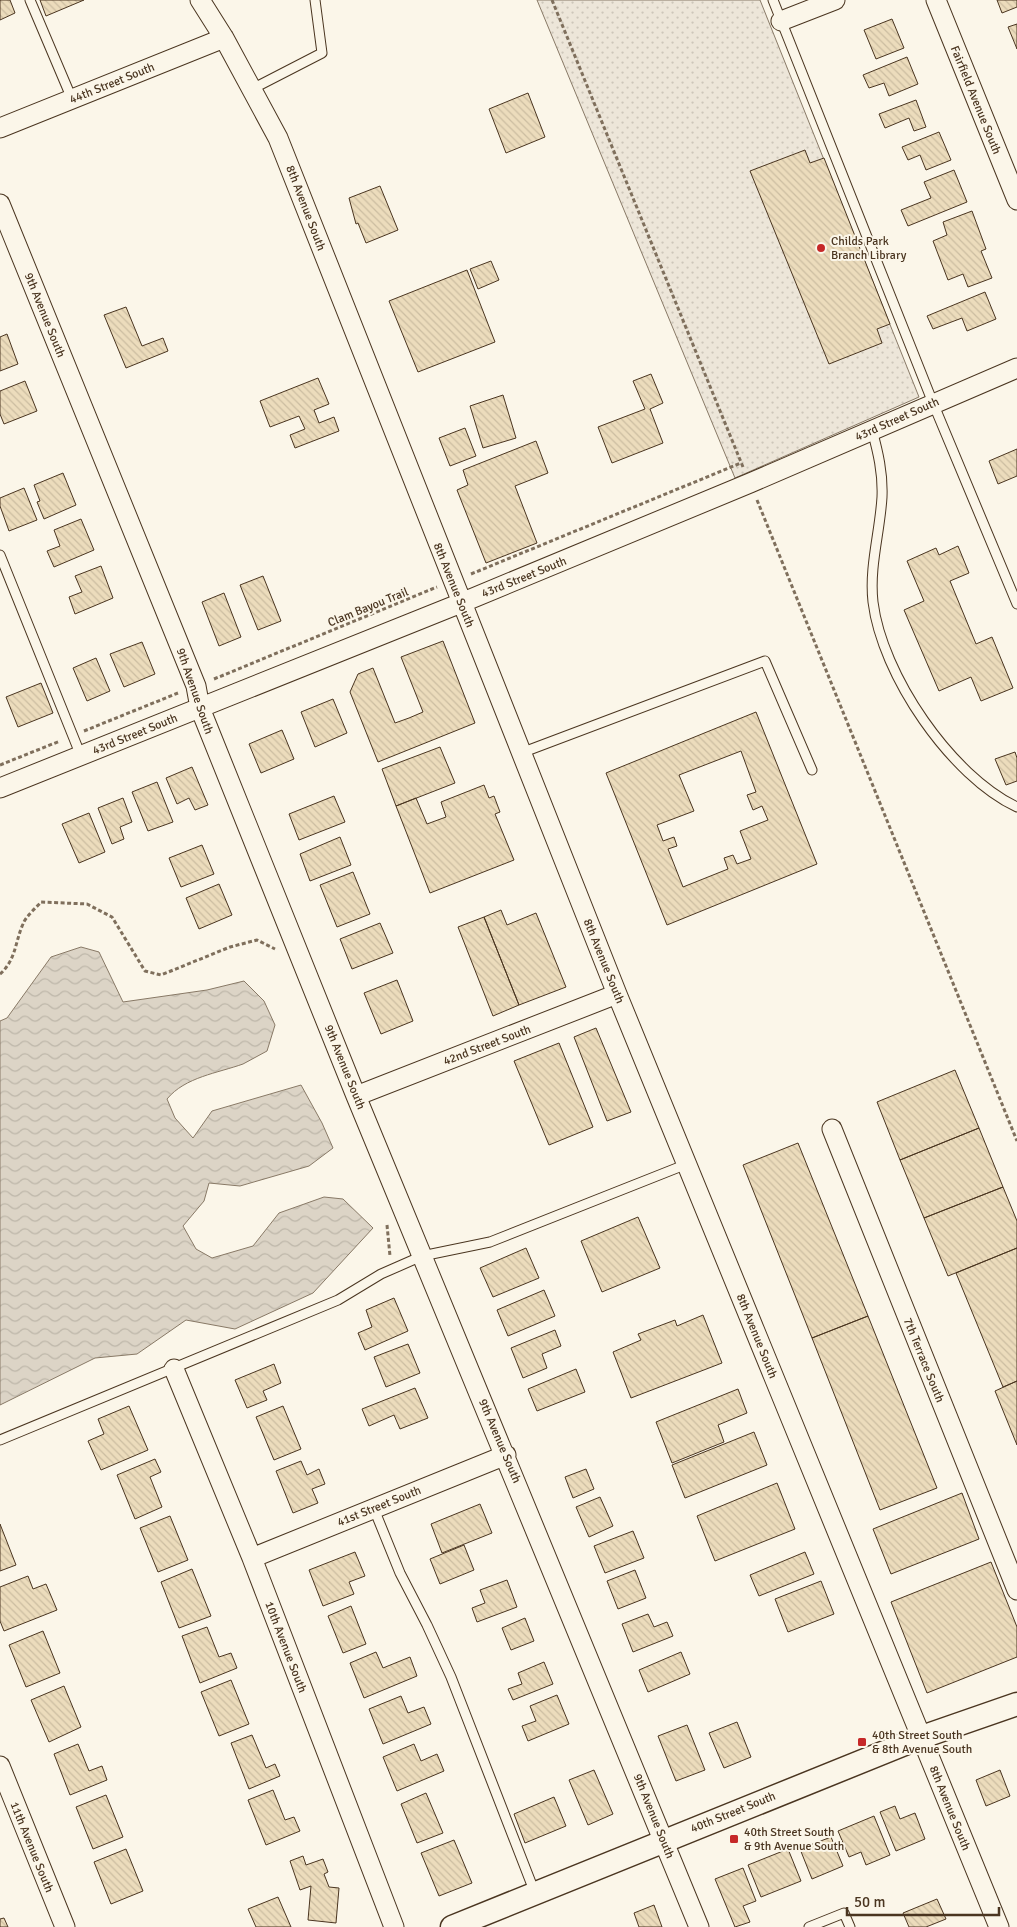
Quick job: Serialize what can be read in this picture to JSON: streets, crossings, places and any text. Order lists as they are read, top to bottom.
{
  "streets": {
    "street": [
      "44th Street South",
      "Fairfield Avenue South",
      "8th Avenue South",
      "9th Avenue South",
      "43rd Street South",
      "42nd Street South",
      "7th Terrace South",
      "41st Street South",
      "10th Avenue South",
      "40th Street South",
      "11th Avenue South"
    ],
    "path": ["Clam Bayou Trail"]
  },
  "crossings": [
    ["44th Street South", "8th Avenue South"],
    ["8th Avenue South", "43rd Street South"],
    ["8th Avenue South", "Clam Bayou Trail"],
    ["8th Avenue South", "42nd Street South"],
    ["8th Avenue South", "40th Street South"],
    ["9th Avenue South", "43rd Street South"],
    ["9th Avenue South", "Clam Bayou Trail"],
    ["9th Avenue South", "42nd Street South"],
    ["9th Avenue South", "41st Street South"],
    ["9th Avenue South", "40th Street South"],
    ["41st Street South", "10th Avenue South"]
  ],
  "places": {
    "other": ["Childs Park Branch Library"],
    "transit": ["40th Street South & 8th Avenue South", "40th Street South & 9th Avenue South"]
  },
  "scale_bar": "50 m"
}
